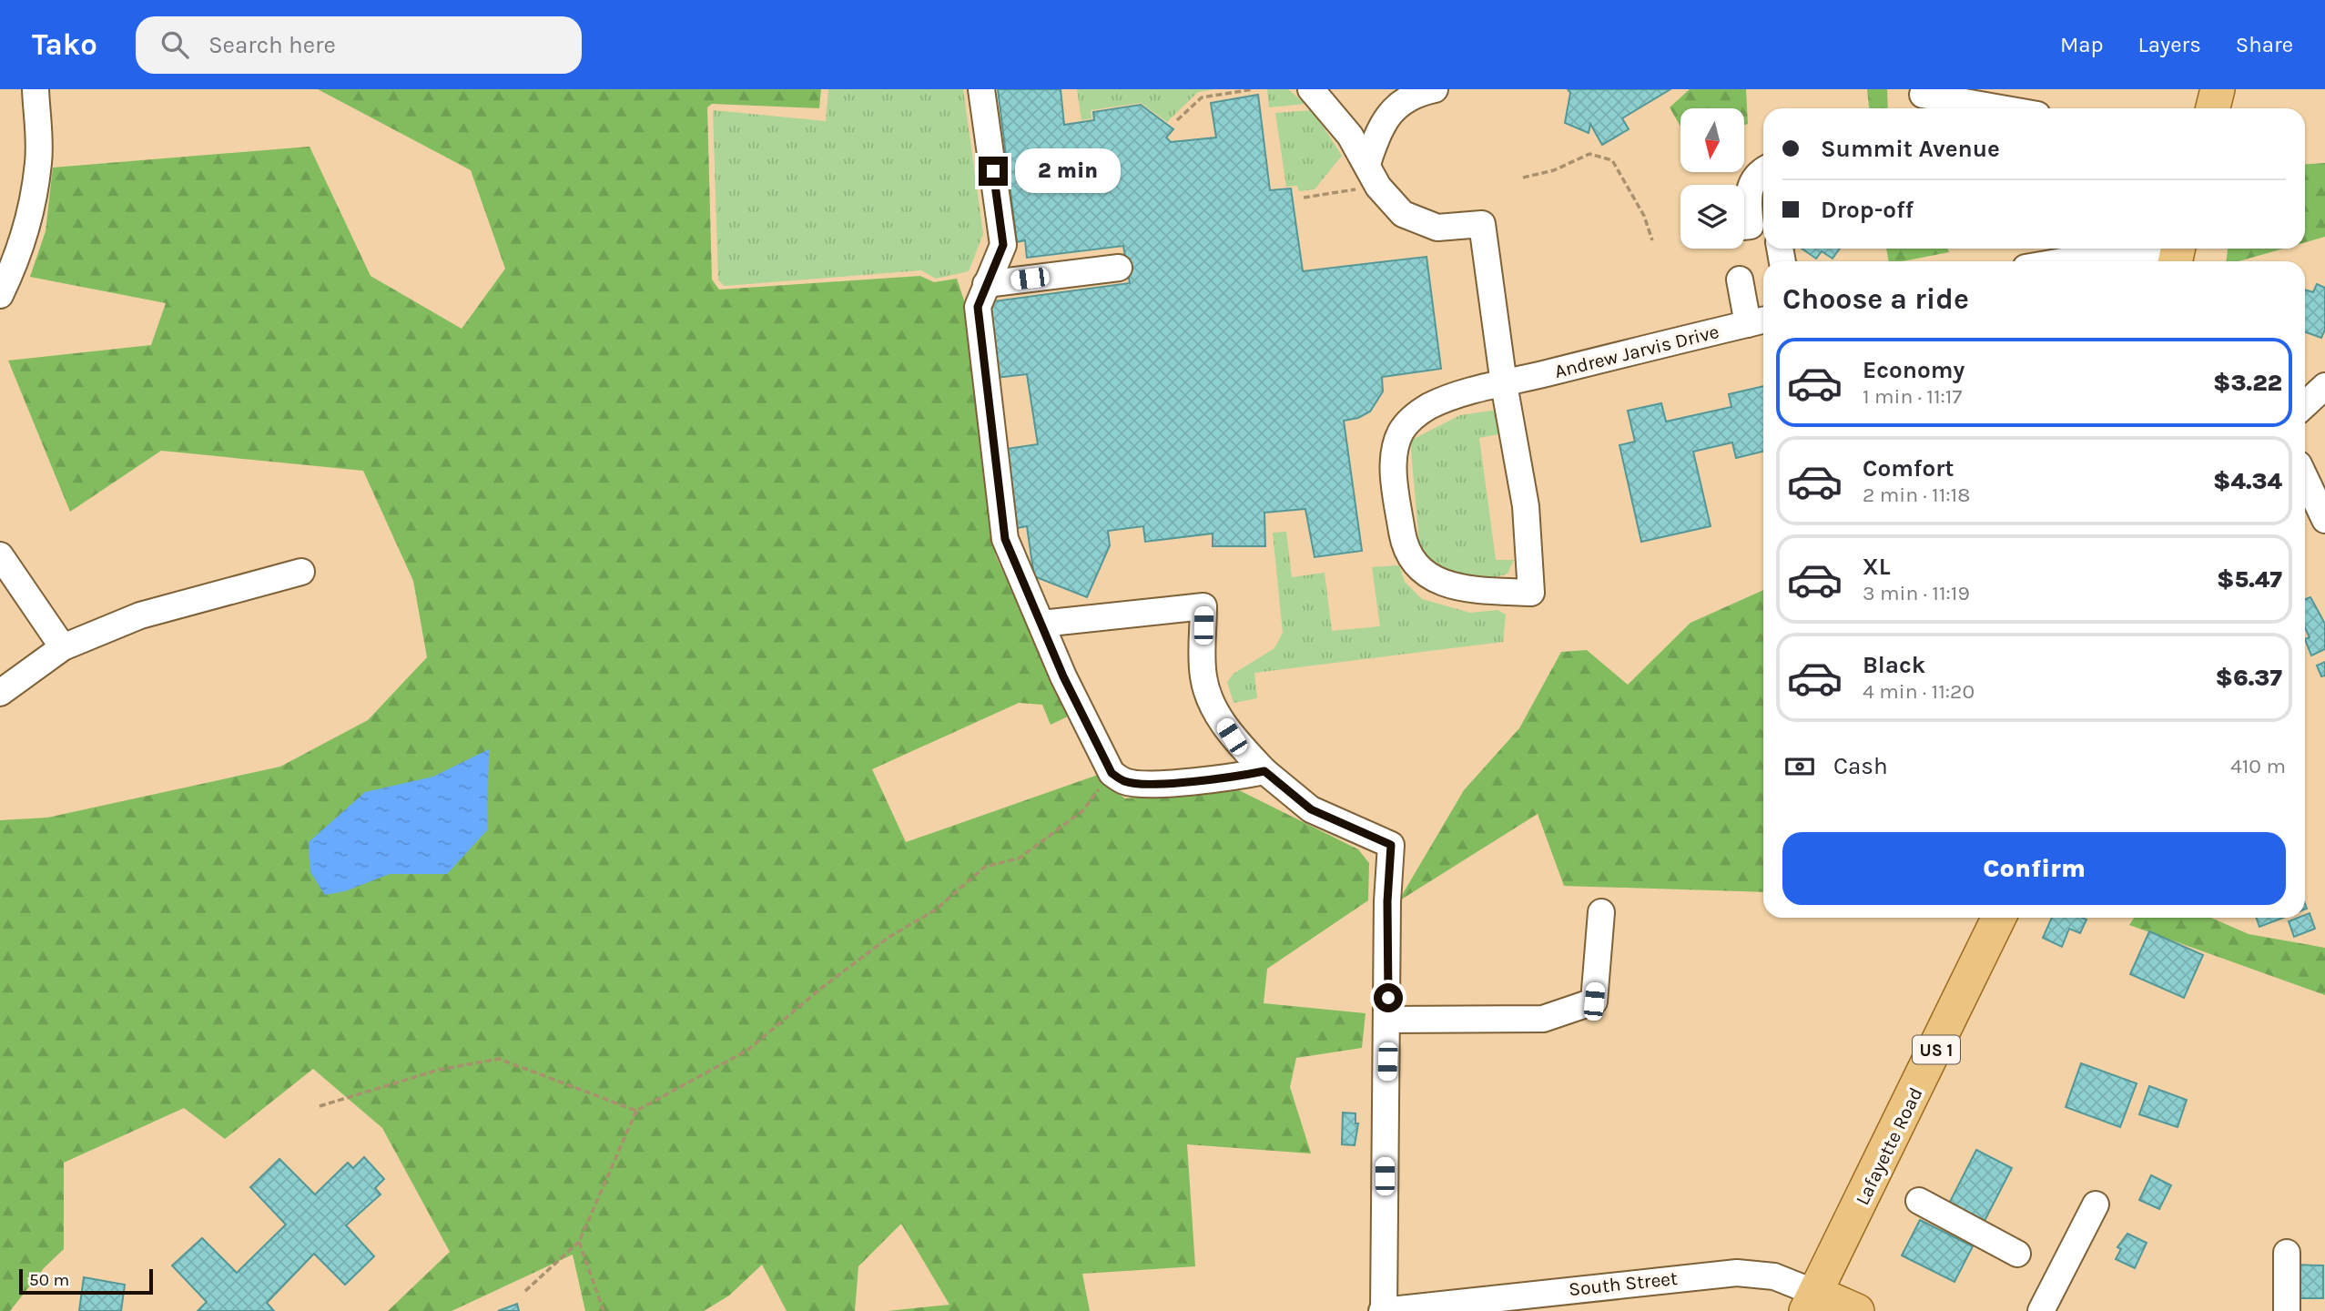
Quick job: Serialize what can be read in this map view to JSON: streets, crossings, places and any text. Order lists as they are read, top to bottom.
{
  "streets": {
    "main road": ["US 1", "Lafayette Road", "South Street"],
    "street": ["Andrew Jarvis Drive"]
  },
  "crossings": [
    ["Lafayette Road", "South Street"]
  ],
  "scale_bar": "50 m",
  "north": "bottom",
  "page": {
    "header": "Tako",
    "search": "Search here",
    "nav": ["Map", "Layers", "Share"],
    "banner": ["Summit Avenue", "Drop-off"],
    "bubble": "2 min",
    "heading": "Choose a ride",
    "list": [
      {
        "name": "Economy",
        "note": "1 min · 11:17",
        "value": "$3.22"
      },
      {
        "name": "Comfort",
        "note": "2 min · 11:18",
        "value": "$4.34"
      },
      {
        "name": "XL",
        "note": "3 min · 11:19",
        "value": "$5.47"
      },
      {
        "name": "Black",
        "note": "4 min · 11:20",
        "value": "$6.37"
      }
    ],
    "pay": ["Cash", "410 m"],
    "buttons": "Confirm",
    "scale": "50 m"
  }
}
